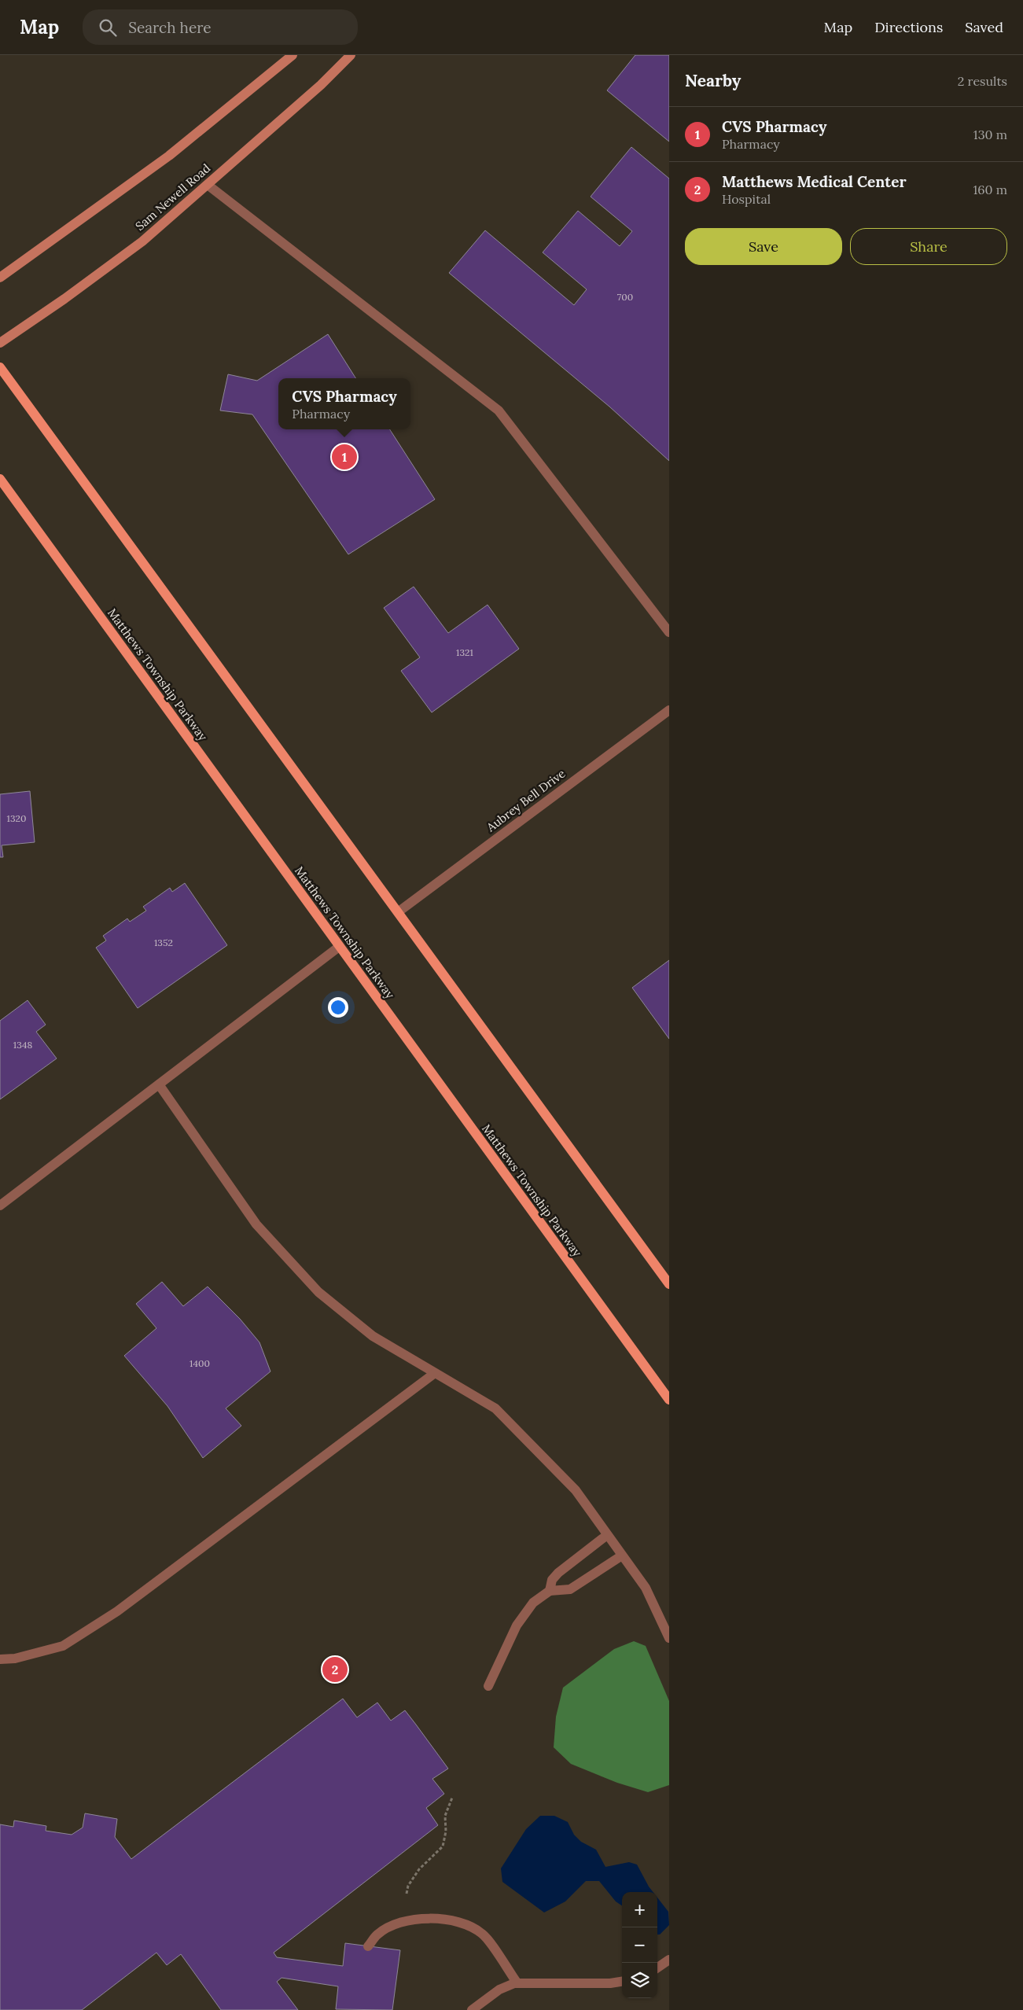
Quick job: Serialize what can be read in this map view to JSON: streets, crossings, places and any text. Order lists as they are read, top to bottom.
{
  "streets": {
    "main road": ["Sam Newell Road", "Matthews Township Parkway"],
    "street": ["Aubrey Bell Drive"]
  },
  "house_numbers": [
    "700",
    "1321",
    "1320",
    "1352",
    "1348",
    "1400"
  ],
  "page": {
    "header": "Map",
    "search": "Search here",
    "nav": ["Map", "Directions", "Saved"],
    "heading": ["Nearby", "2 results"],
    "list": [
      {
        "mark": "1",
        "name": "CVS Pharmacy",
        "note": "Pharmacy",
        "value": "130 m"
      },
      {
        "mark": "2",
        "name": "Matthews Medical Center",
        "note": "Hospital",
        "value": "160 m"
      }
    ],
    "buttons": ["Save", "Share"],
    "popup": ["CVS Pharmacy", "Pharmacy"],
    "pins": ["1", "2"],
    "map_buttons": ["+", "−"]
  }
}
